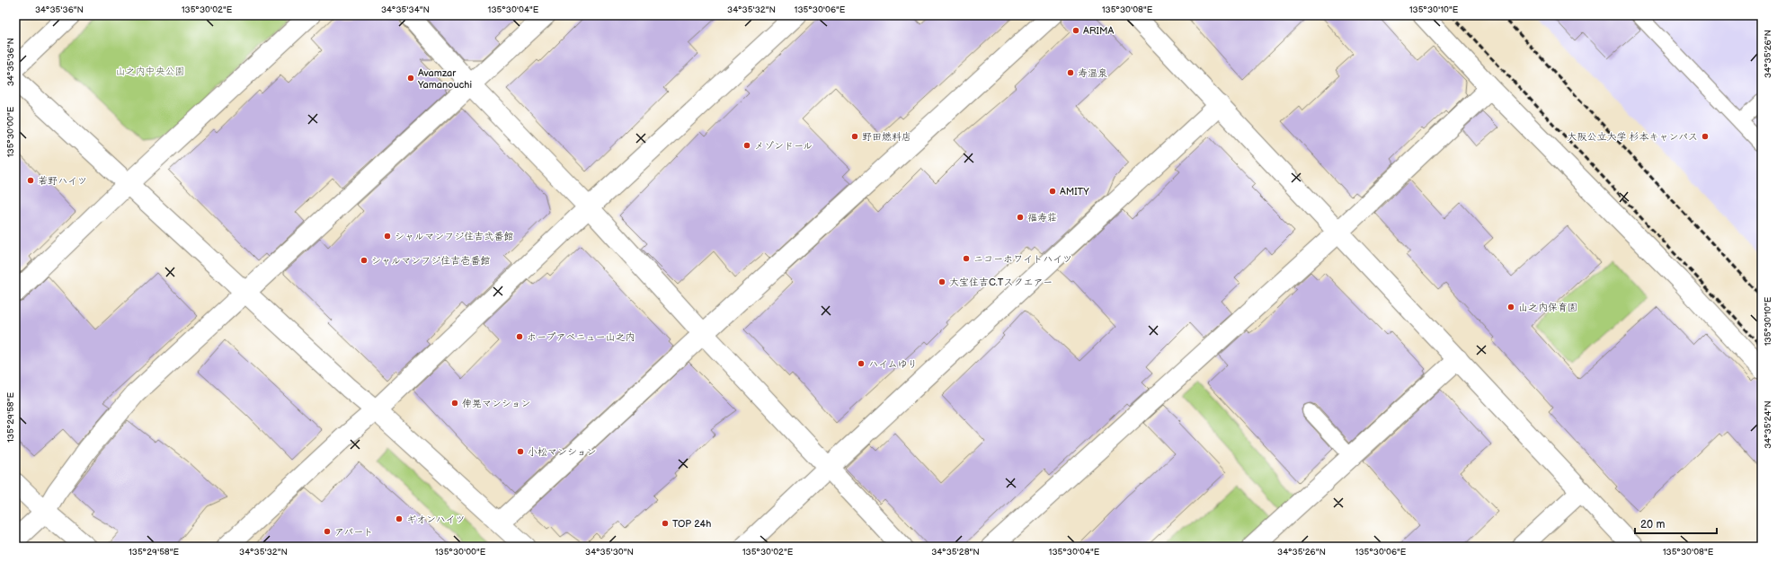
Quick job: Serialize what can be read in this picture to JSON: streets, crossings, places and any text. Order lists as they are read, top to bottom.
{
  "parks": ["山之内中央公園"],
  "places": [
    "ARIMA",
    "寿温泉",
    "Avamzar Yamanouchi",
    "野田燃料店",
    "大阪公立大学 杉本キャンパス",
    "メゾンドール",
    "若野ハイツ",
    "AMITY",
    "福寿荘",
    "シャルマンフジ住吉弐番館",
    "ニコーホワイトハイツ",
    "シャルマンフジ住吉壱番館",
    "大宝住吉C.Tスクエアー",
    "山之内保育園",
    "ホープアベニュー山之内",
    "ハイムゆり",
    "伸晃マンション",
    "小松マンション",
    "ギオンハイツ",
    "TOP 24h",
    "アパート"
  ],
  "scale_bar": "20 m",
  "coordinates": [
    "34°35'36\"N",
    "135°30'02\"E",
    "34°35'34\"N",
    "135°30'04\"E",
    "34°35'32\"N",
    "135°30'06\"E",
    "135°30'08\"E",
    "135°30'10\"E",
    "34°35'26\"N",
    "135°30'00\"E",
    "135°29'58\"E",
    "34°35'24\"N",
    "34°35'30\"N",
    "34°35'28\"N"
  ]
}
